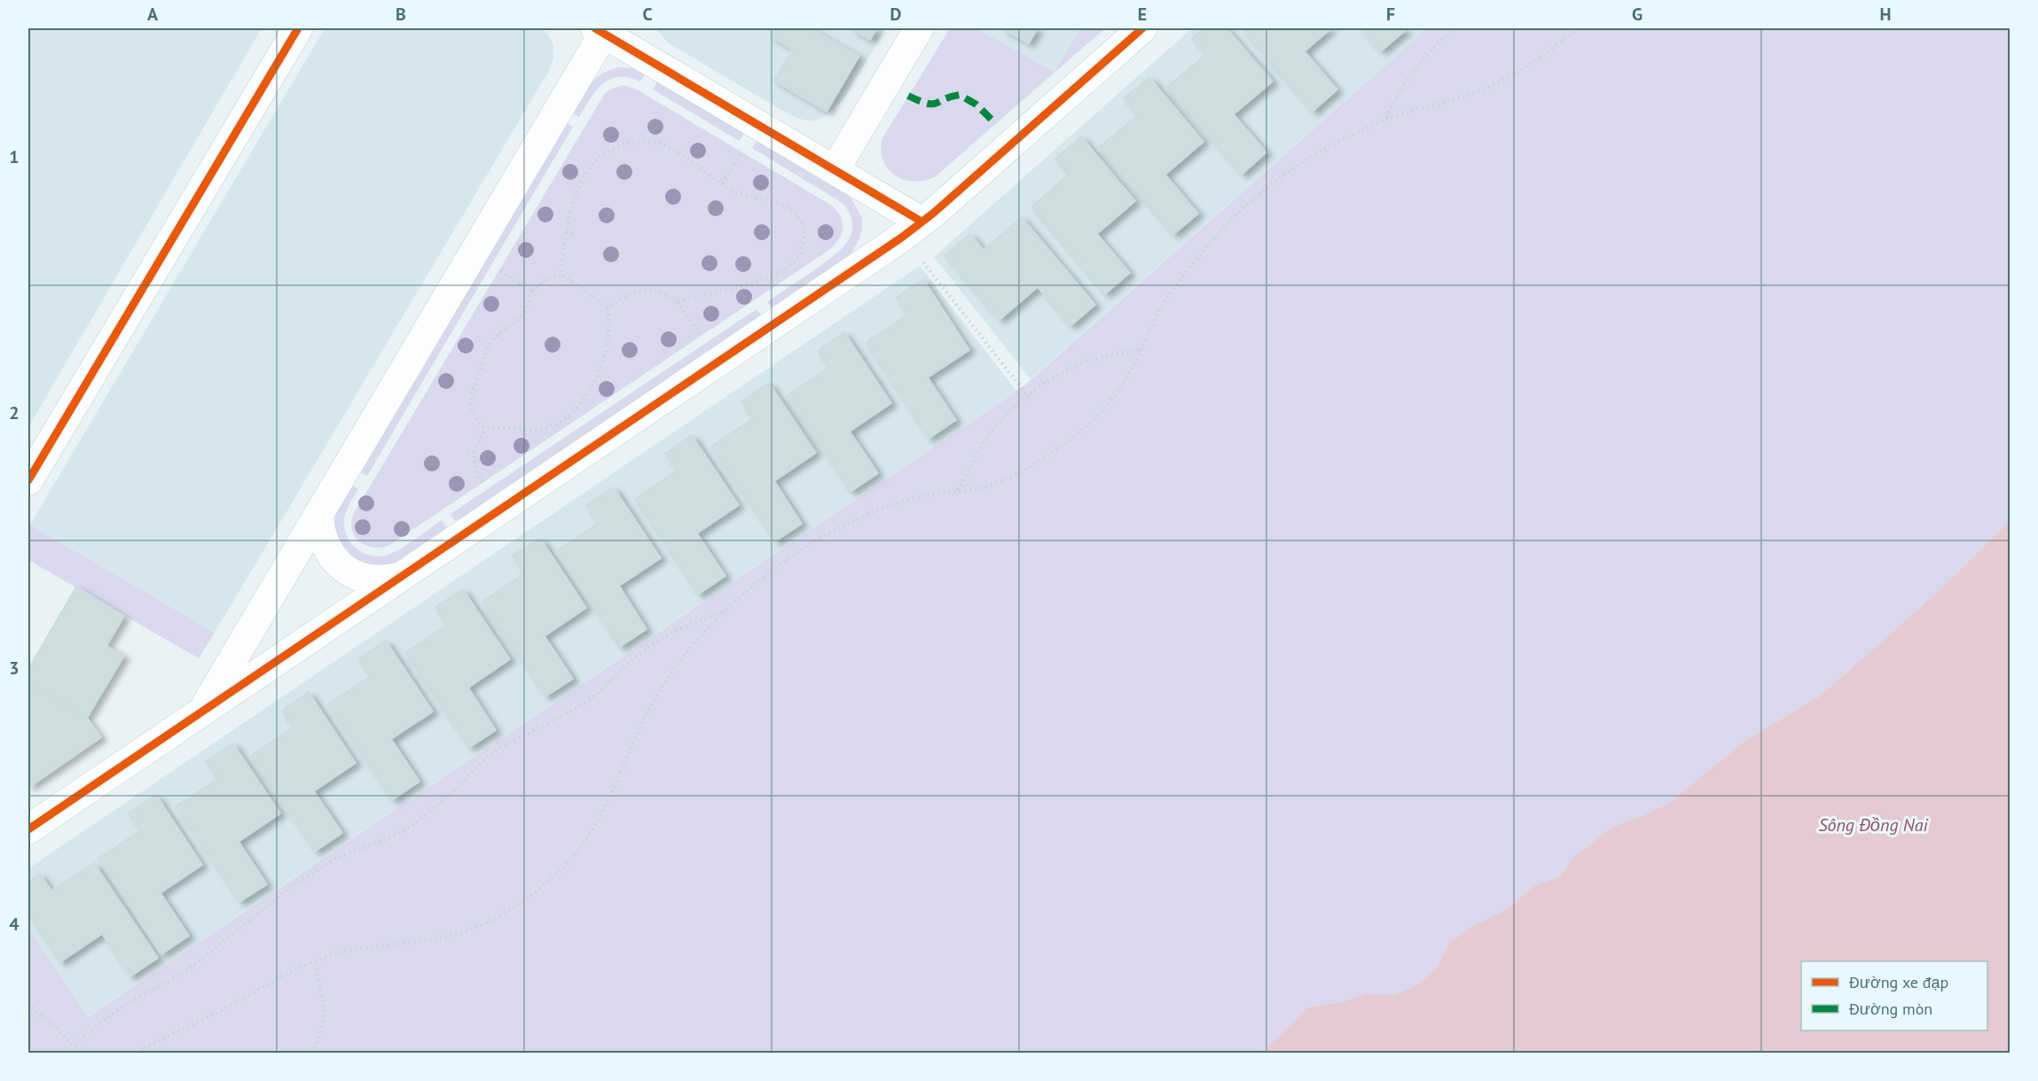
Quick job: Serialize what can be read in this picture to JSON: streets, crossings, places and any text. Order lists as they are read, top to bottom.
{
  "water": ["Sông Đồng Nai"],
  "legend": ["Đường xe đạp", "Đường mòn"],
  "grid": {
    "columns": [
      "A",
      "B",
      "C",
      "D",
      "E",
      "F",
      "G",
      "H"
    ],
    "rows": [
      "1",
      "2",
      "3",
      "4"
    ]
  }
}
